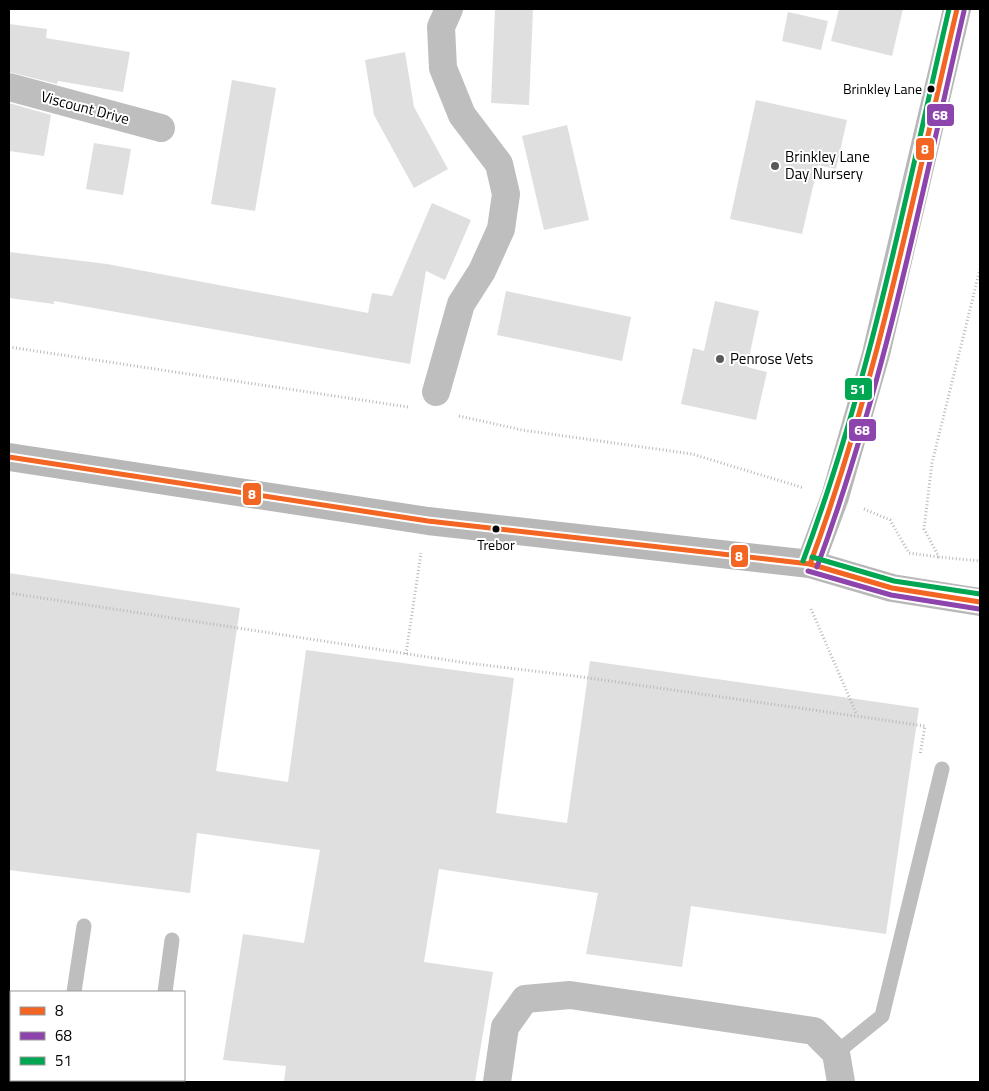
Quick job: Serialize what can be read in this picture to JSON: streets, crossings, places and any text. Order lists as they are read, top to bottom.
{
  "streets": {
    "street": ["Viscount Drive"]
  },
  "places": [
    "Brinkley Lane",
    "Brinkley Lane Day Nursery",
    "Penrose Vets",
    "Trebor"
  ],
  "lines": ["transit line 8", "transit line 51", "transit line 68"],
  "legend": ["8", "68", "51"]
}
